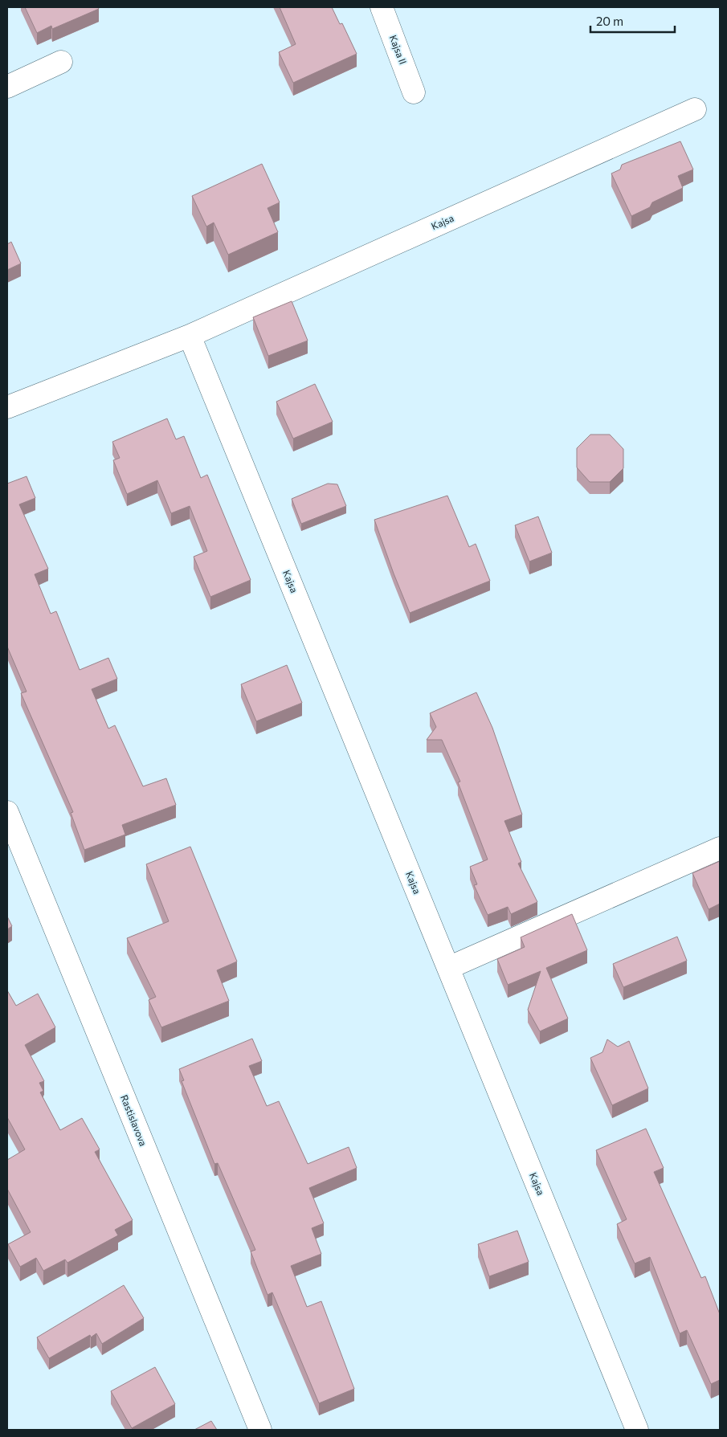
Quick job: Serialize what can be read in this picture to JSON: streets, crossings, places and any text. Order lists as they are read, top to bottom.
{
  "streets": {
    "street": ["Kajsa II", "Kajsa", "Rastislavova"]
  },
  "scale_bar": "20 m"
}
